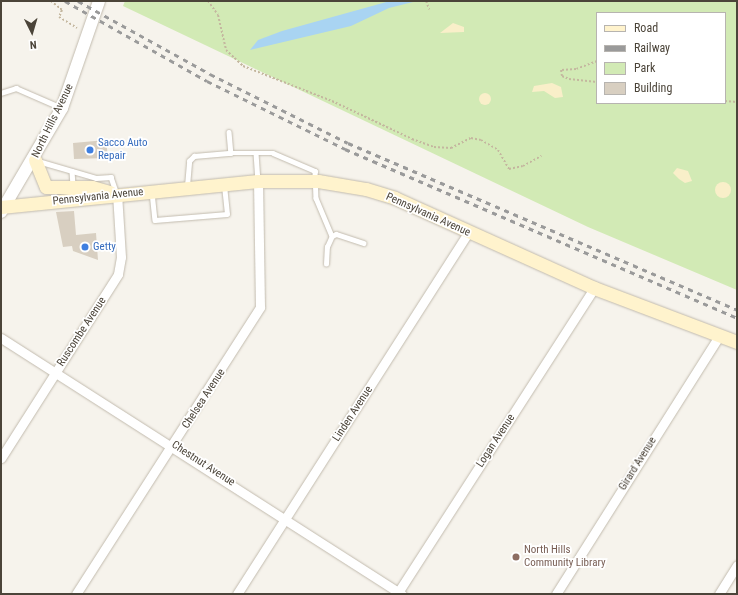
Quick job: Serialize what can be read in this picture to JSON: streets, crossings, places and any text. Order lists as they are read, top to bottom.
{
  "streets": {
    "main road": ["Pennsylvania Avenue"],
    "street": [
      "North Hills Avenue",
      "Ruscombe Avenue",
      "Chelsea Avenue",
      "Linden Avenue",
      "Logan Avenue",
      "Chestnut Avenue",
      "Girard Avenue"
    ]
  },
  "crossings": [
    ["North Hills Avenue", "Pennsylvania Avenue"],
    ["Pennsylvania Avenue", "Ruscombe Avenue"],
    ["Pennsylvania Avenue", "Chelsea Avenue"],
    ["Pennsylvania Avenue", "Linden Avenue"],
    ["Pennsylvania Avenue", "Logan Avenue"],
    ["Pennsylvania Avenue", "Girard Avenue"],
    ["Ruscombe Avenue", "Chestnut Avenue"],
    ["Chelsea Avenue", "Chestnut Avenue"],
    ["Linden Avenue", "Chestnut Avenue"],
    ["Logan Avenue", "Chestnut Avenue"]
  ],
  "places": ["Sacco Auto Repair", "Getty", "North Hills Community Library"],
  "legend": [
    "Road",
    "Railway",
    "Park",
    "Building"
  ],
  "north": "bottom"
}
